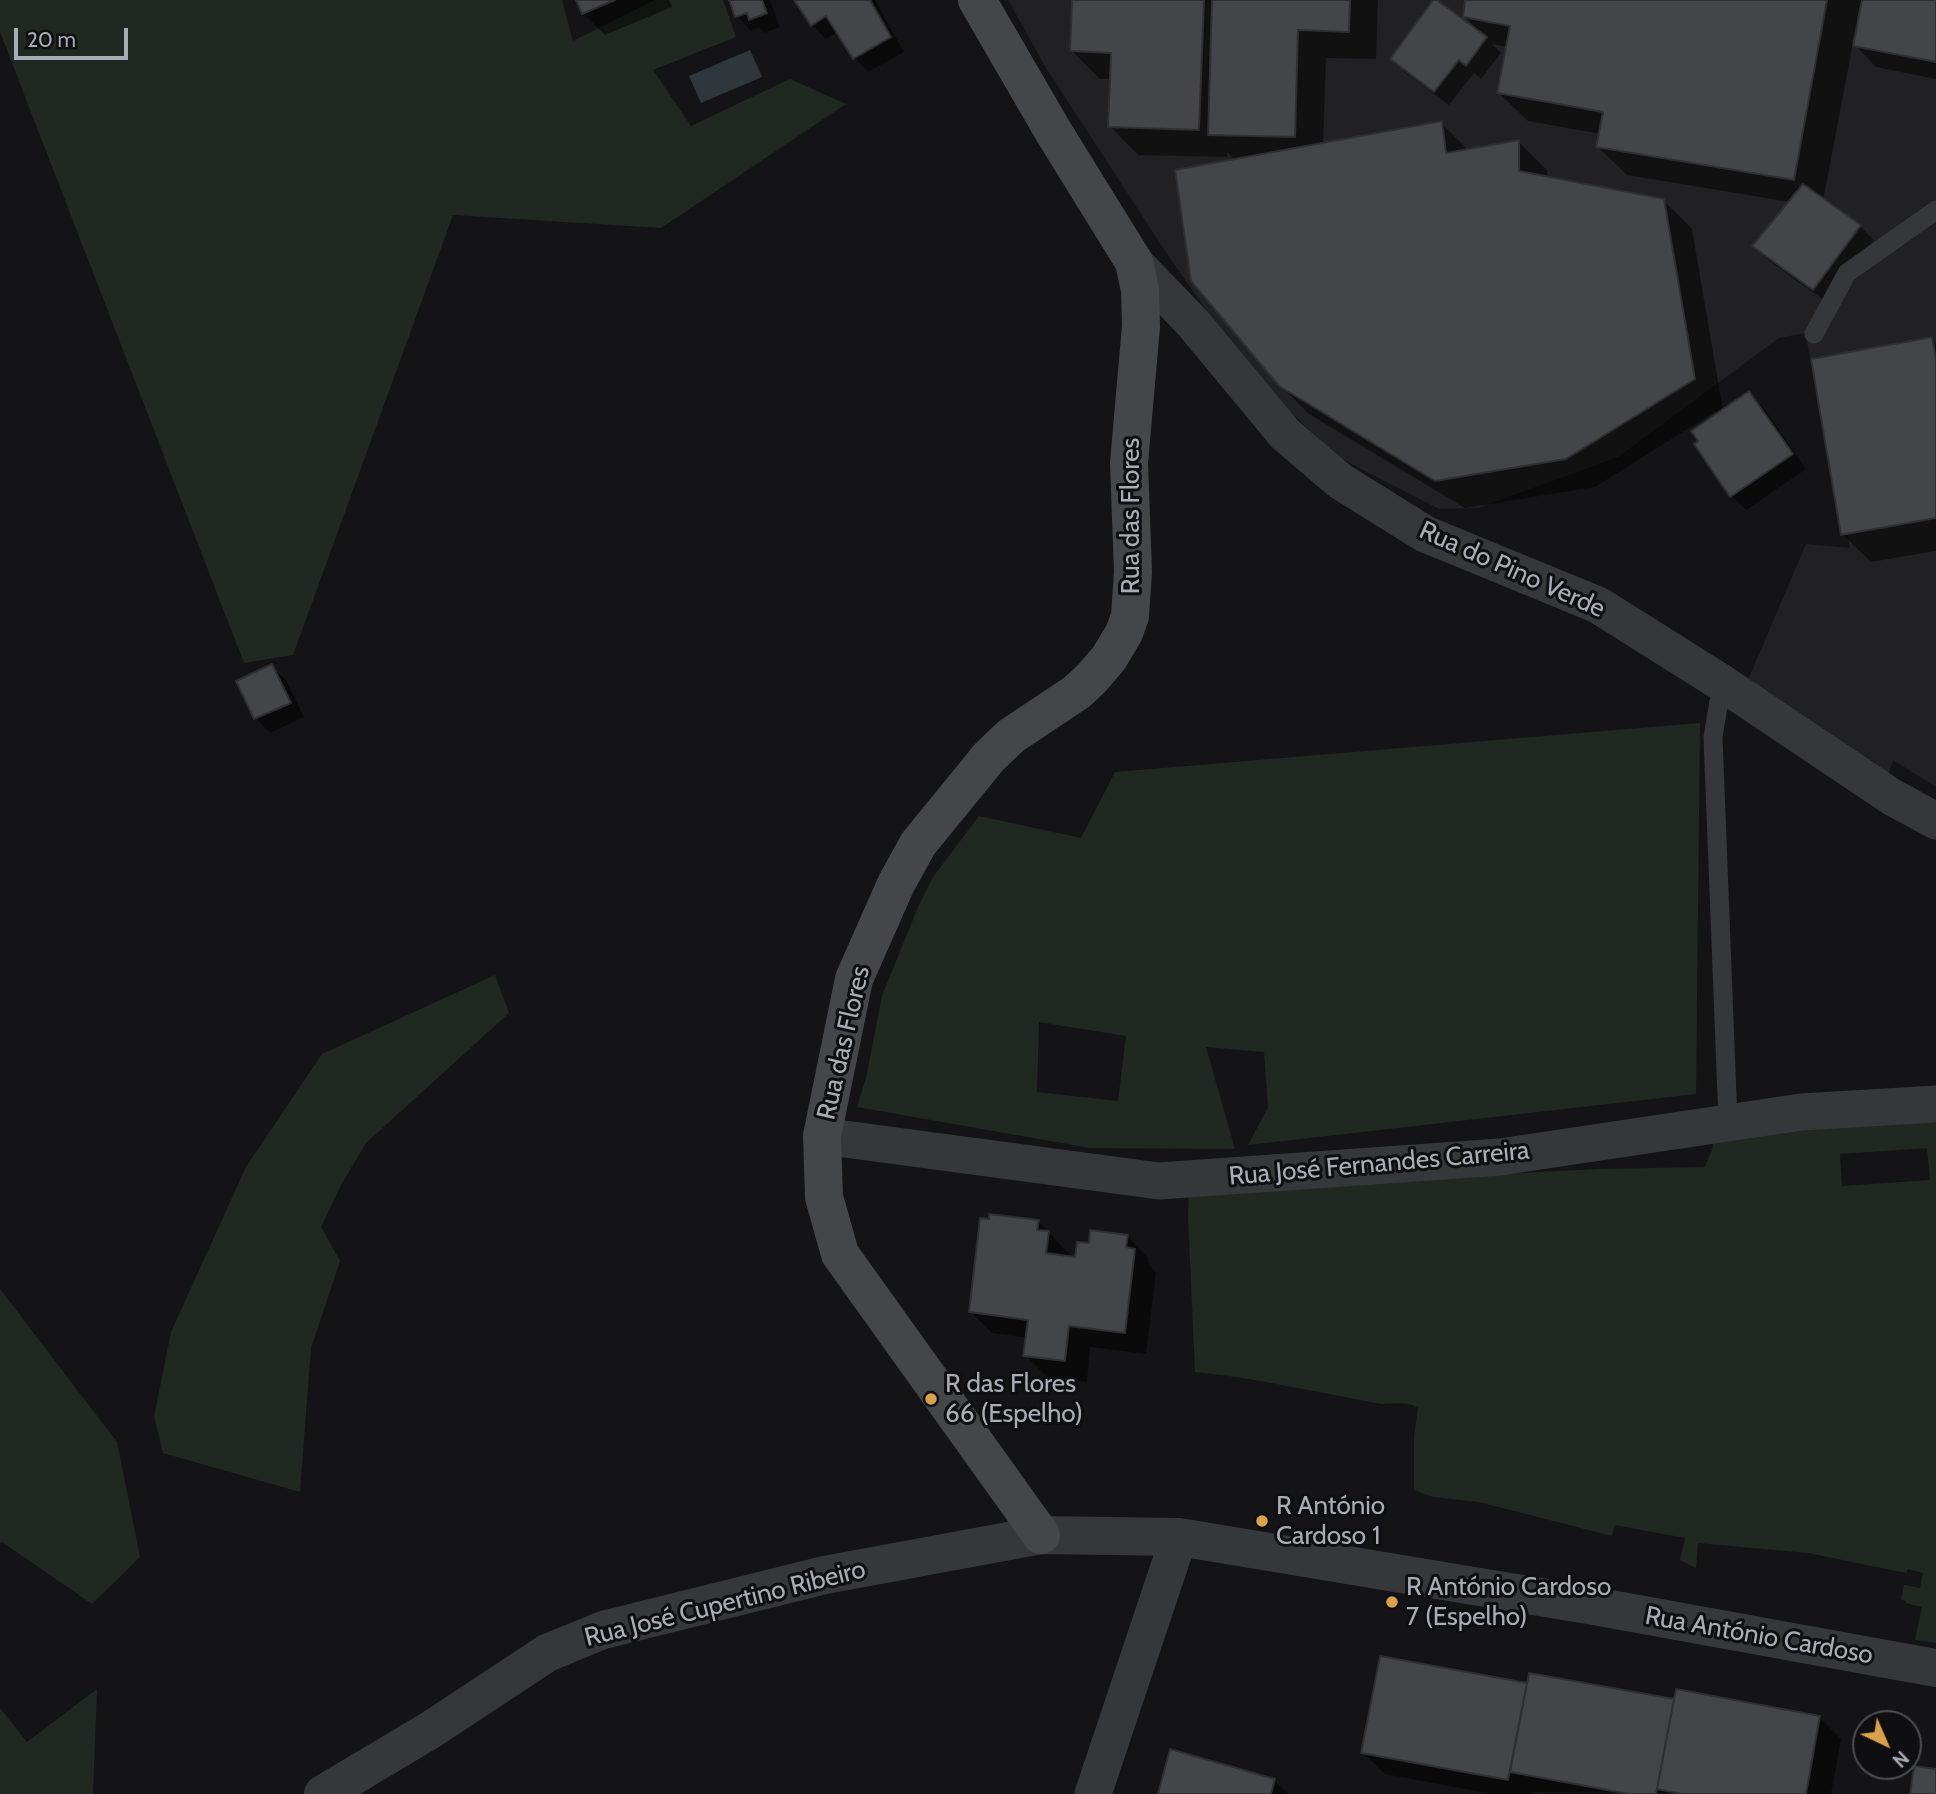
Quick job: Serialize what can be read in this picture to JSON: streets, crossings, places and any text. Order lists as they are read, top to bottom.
{
  "streets": {
    "main road": ["Rua das Flores"],
    "street": [
      "Rua do Pino Verde",
      "Rua José Fernandes Carreira",
      "Rua José Cupertino Ribeiro",
      "Rua António Cardoso"
    ]
  },
  "crossings": [
    ["Rua das Flores", "Rua do Pino Verde"],
    ["Rua das Flores", "Rua José Fernandes Carreira"],
    ["Rua das Flores", "Rua José Cupertino Ribeiro"],
    ["Rua das Flores", "Rua António Cardoso"],
    ["Rua José Cupertino Ribeiro", "Rua António Cardoso"]
  ],
  "places": ["R das Flores 66 (Espelho)", "R António Cardoso 1", "R António Cardoso 7 (Espelho)"],
  "scale_bar": "20 m",
  "north": "bottom right"
}
